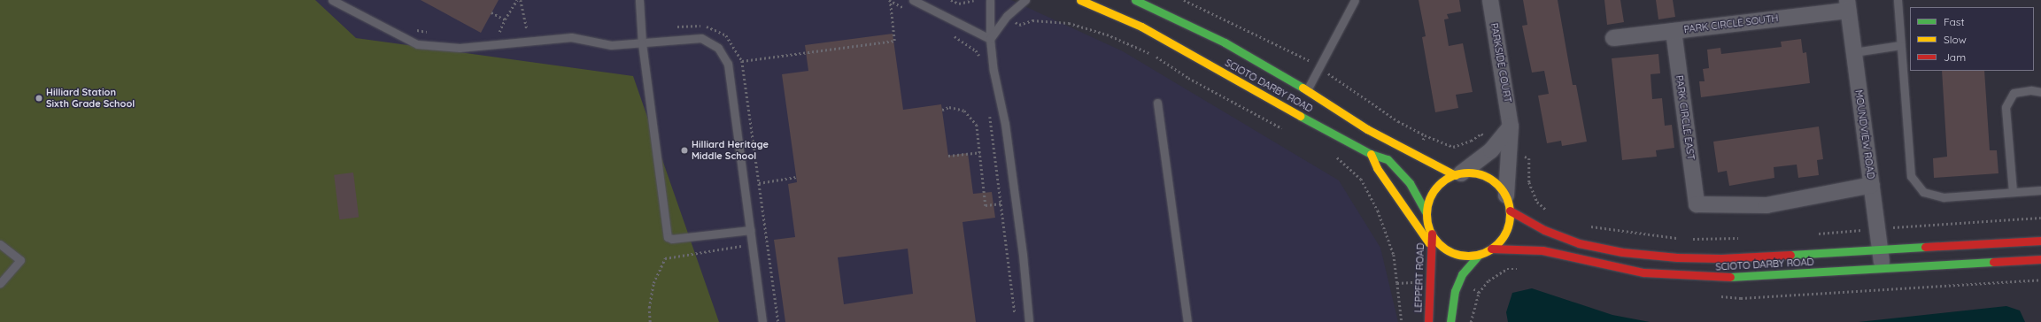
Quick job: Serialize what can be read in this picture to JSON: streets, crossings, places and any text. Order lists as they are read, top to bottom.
{
  "streets": {
    "main road": ["SCIOTO DARBY ROAD", "LEPPERT ROAD"],
    "street": [
      "PARK CIRCLE SOUTH",
      "PARKSIDE COURT",
      "PARK CIRCLE EAST",
      "MOUNDVIEW ROAD"
    ]
  },
  "crossings": [
    ["PARK CIRCLE SOUTH", "PARK CIRCLE EAST"],
    ["PARK CIRCLE SOUTH", "MOUNDVIEW ROAD"],
    ["PARKSIDE COURT", "SCIOTO DARBY ROAD"],
    ["PARKSIDE COURT", "LEPPERT ROAD"],
    ["SCIOTO DARBY ROAD", "MOUNDVIEW ROAD"],
    ["SCIOTO DARBY ROAD", "LEPPERT ROAD"],
    ["PARK CIRCLE EAST", "MOUNDVIEW ROAD"]
  ],
  "places": ["Hilliard Station Sixth Grade School", "Hilliard Heritage Middle School"],
  "legend": ["Fast", "Slow", "Jam"]
}
